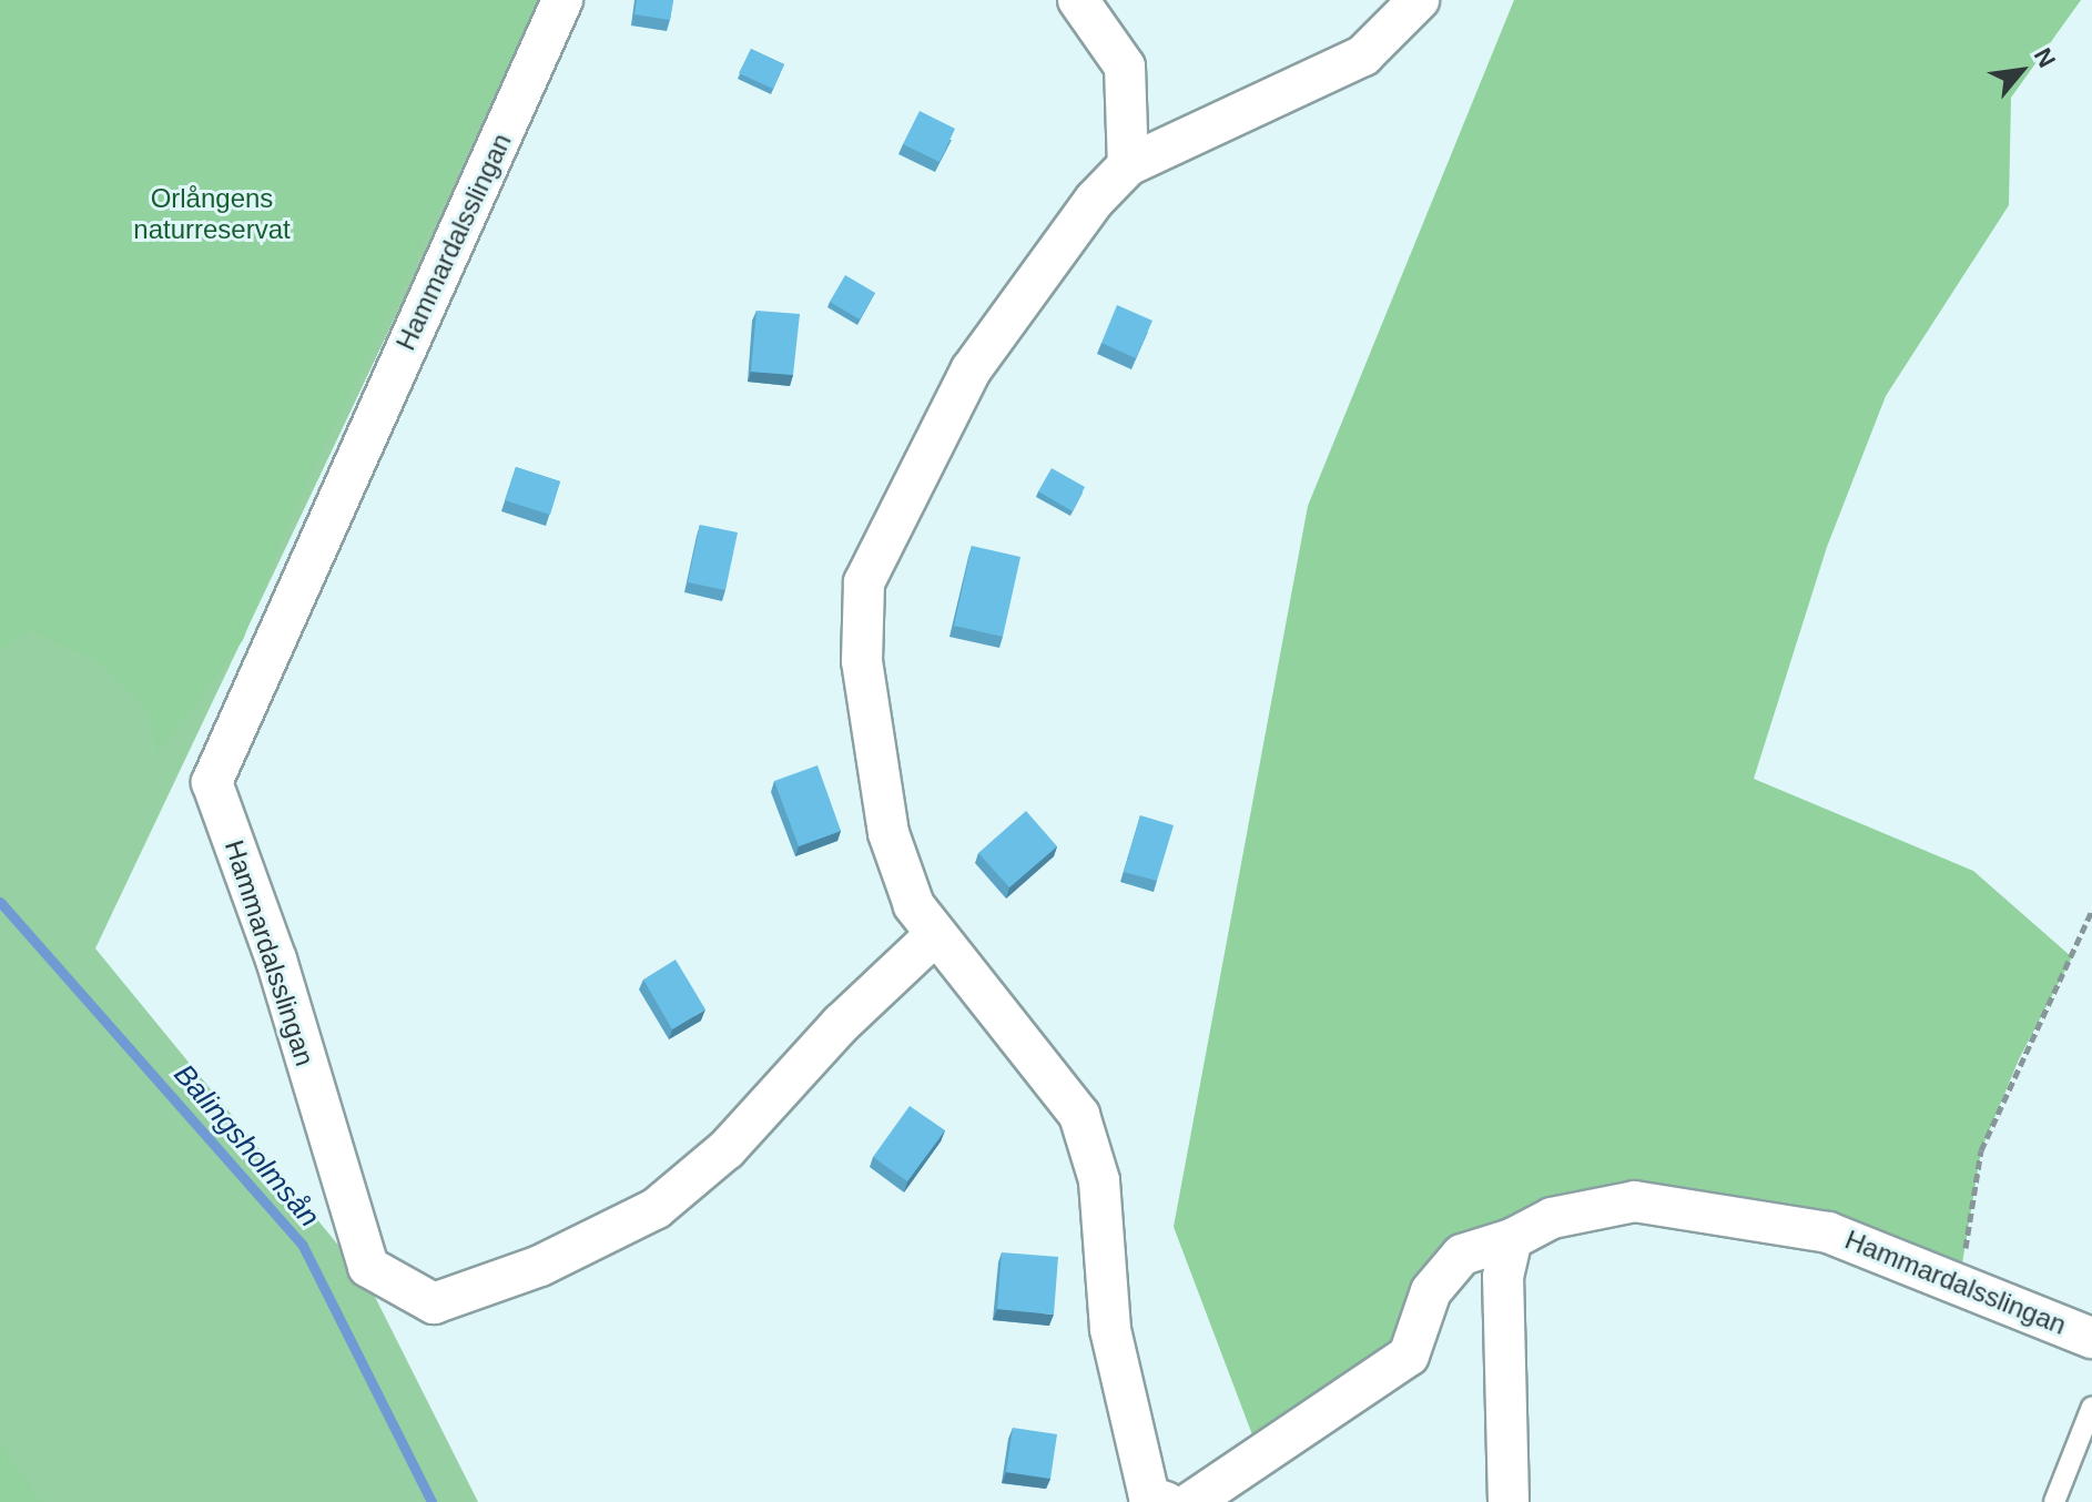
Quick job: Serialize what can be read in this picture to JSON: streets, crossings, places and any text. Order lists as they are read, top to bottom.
{
  "streets": {
    "street": ["Hammardalsslingan"]
  },
  "water": ["Balingsholmsån"],
  "parks": ["Orlångens naturreservat"],
  "north": "top right"
}
